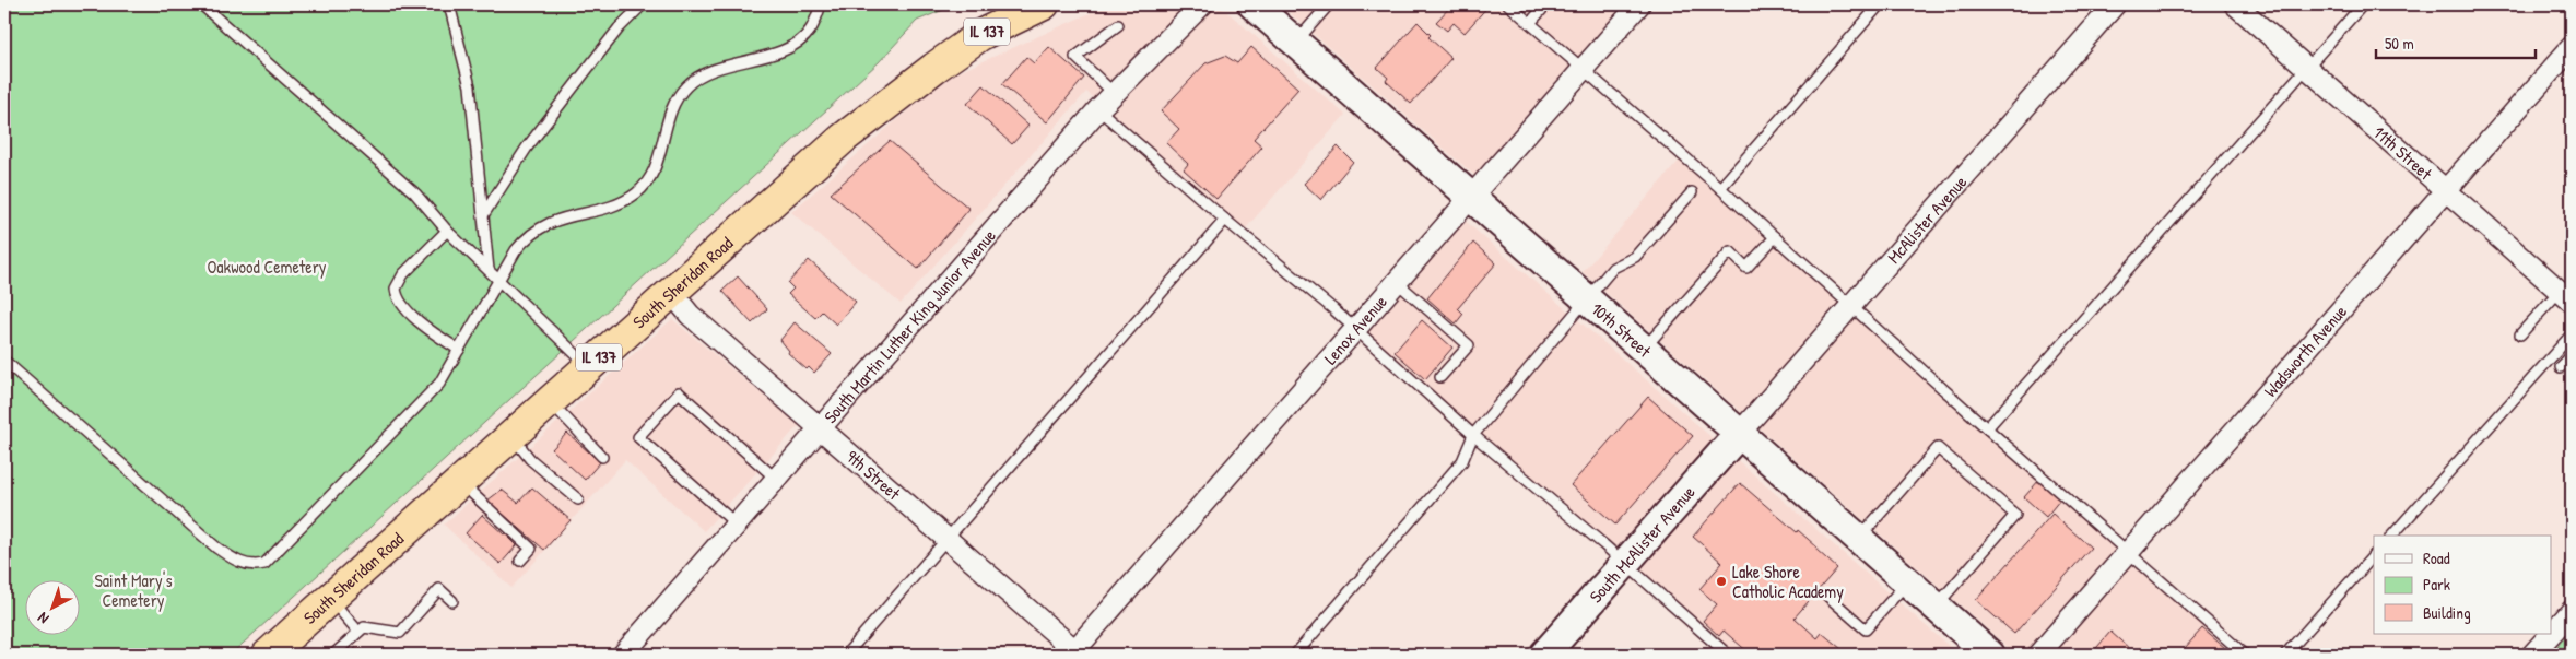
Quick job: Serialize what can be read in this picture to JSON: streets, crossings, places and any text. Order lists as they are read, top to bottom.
{
  "streets": {
    "highway": ["IL 137", "South Sheridan Road"],
    "street": [
      "11th Street",
      "McAlister Avenue",
      "South Martin Luther King Junior Avenue",
      "Lenox Avenue",
      "10th Street",
      "Wadsworth Avenue",
      "9th Street",
      "South McAlister Avenue"
    ]
  },
  "crossings": [
    ["11th Street", "Wadsworth Avenue"],
    ["McAlister Avenue", "10th Street"],
    ["McAlister Avenue", "South McAlister Avenue"],
    ["South Sheridan Road", "9th Street"],
    ["South Martin Luther King Junior Avenue", "9th Street"],
    ["Lenox Avenue", "10th Street"],
    ["Lenox Avenue", "9th Street"],
    ["10th Street", "South McAlister Avenue"]
  ],
  "parks": ["Oakwood Cemetery", "Saint Mary's Cemetery"],
  "places": ["Lake Shore Catholic Academy"],
  "legend": ["Road", "Park", "Building"],
  "scale_bar": "50 m",
  "north": "bottom left"
}
